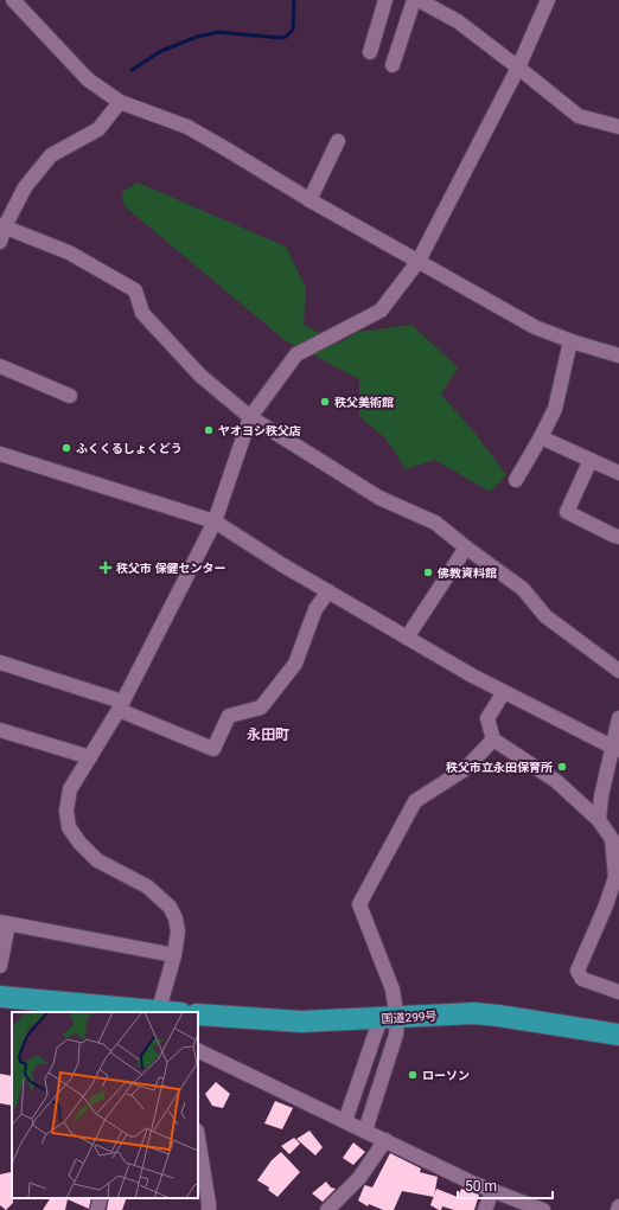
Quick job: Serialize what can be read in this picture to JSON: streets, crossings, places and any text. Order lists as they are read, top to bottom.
{
  "streets": {
    "highway": ["国道299号"]
  },
  "districts": ["永田町"],
  "places": {
    "other": [
      "秩父美術館",
      "ヤオヨシ秩父店",
      "ふくくるしょくどう",
      "佛教資料館",
      "秩父市立永田保育所",
      "ローソン"
    ],
    "health": ["秩父市 保健センター"]
  },
  "scale_bar": "50 m"
}
